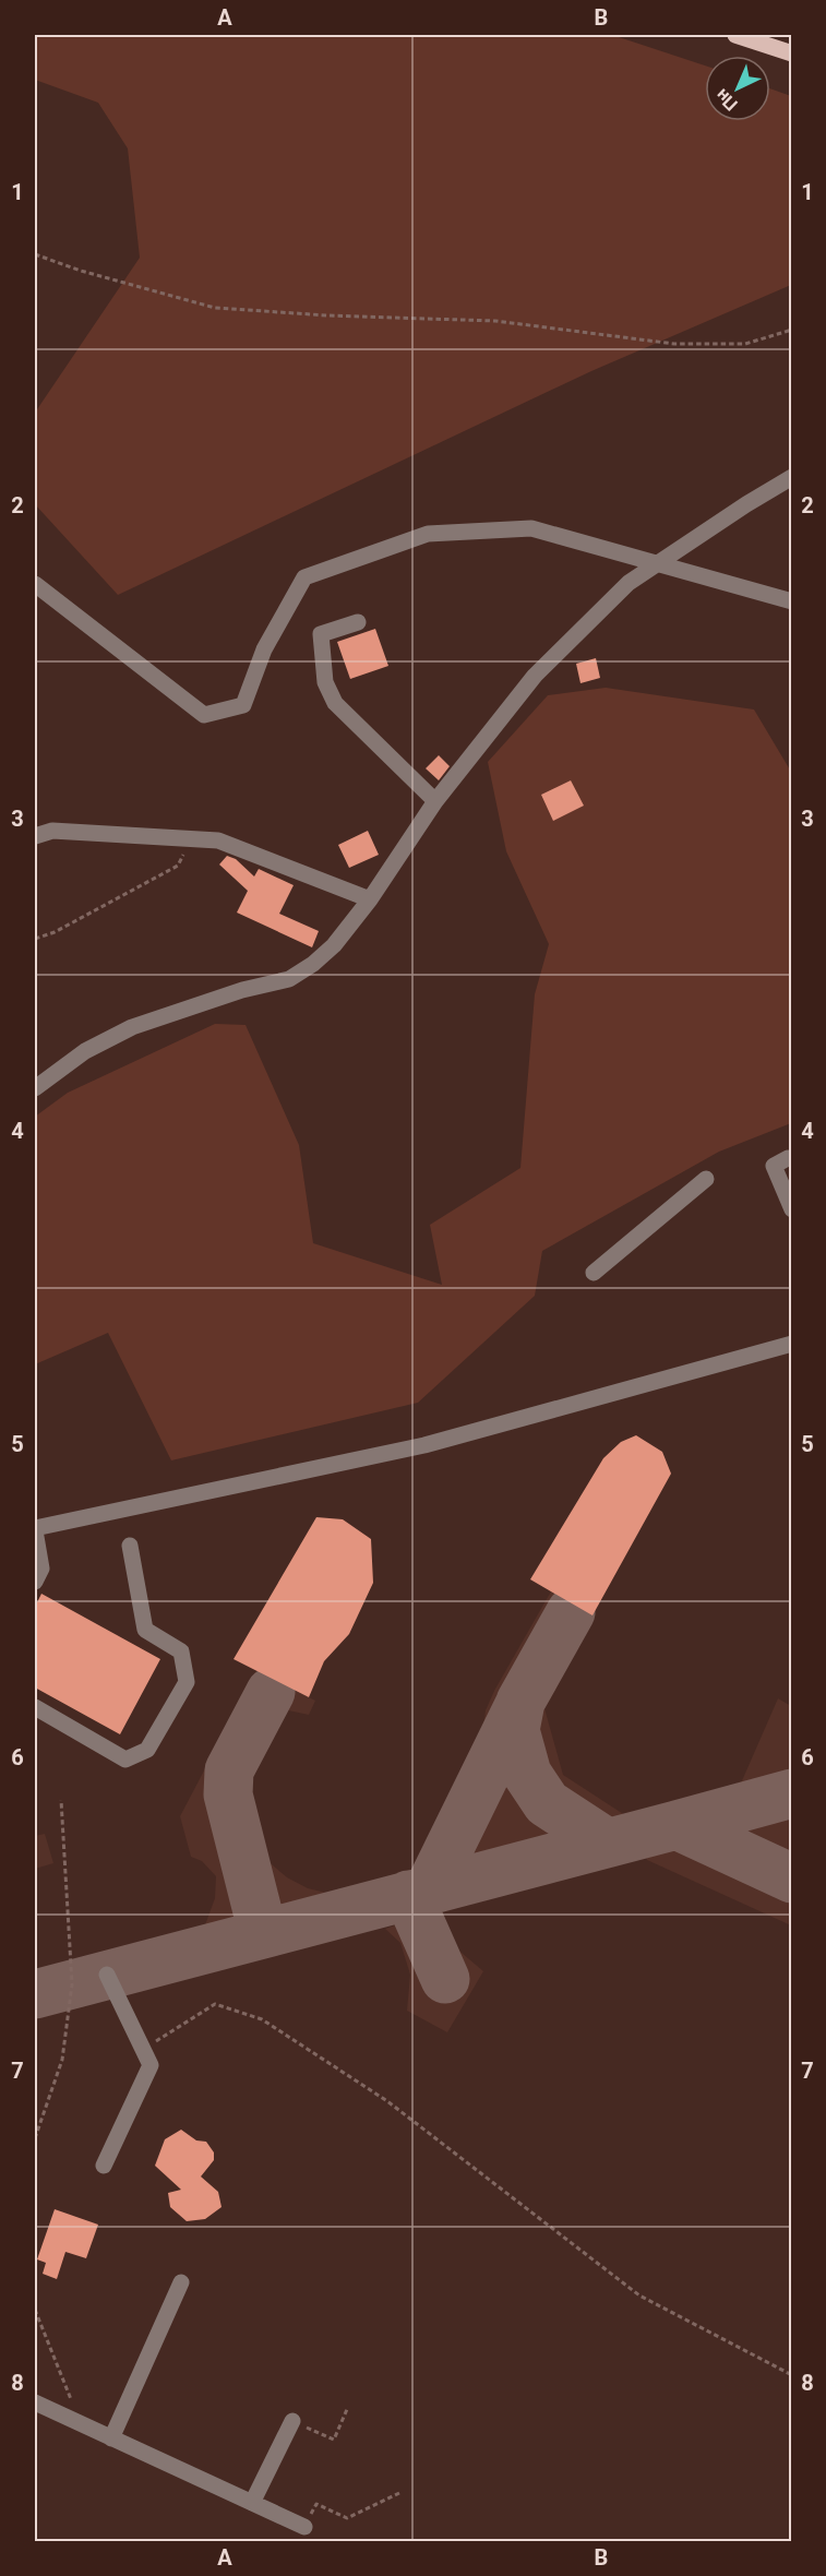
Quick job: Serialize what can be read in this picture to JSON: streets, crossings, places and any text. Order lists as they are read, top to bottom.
{
  "north": "bottom left",
  "grid": {
    "columns": ["A", "B"],
    "rows": [
      "1",
      "2",
      "3",
      "4",
      "5",
      "6",
      "7",
      "8"
    ]
  }
}
